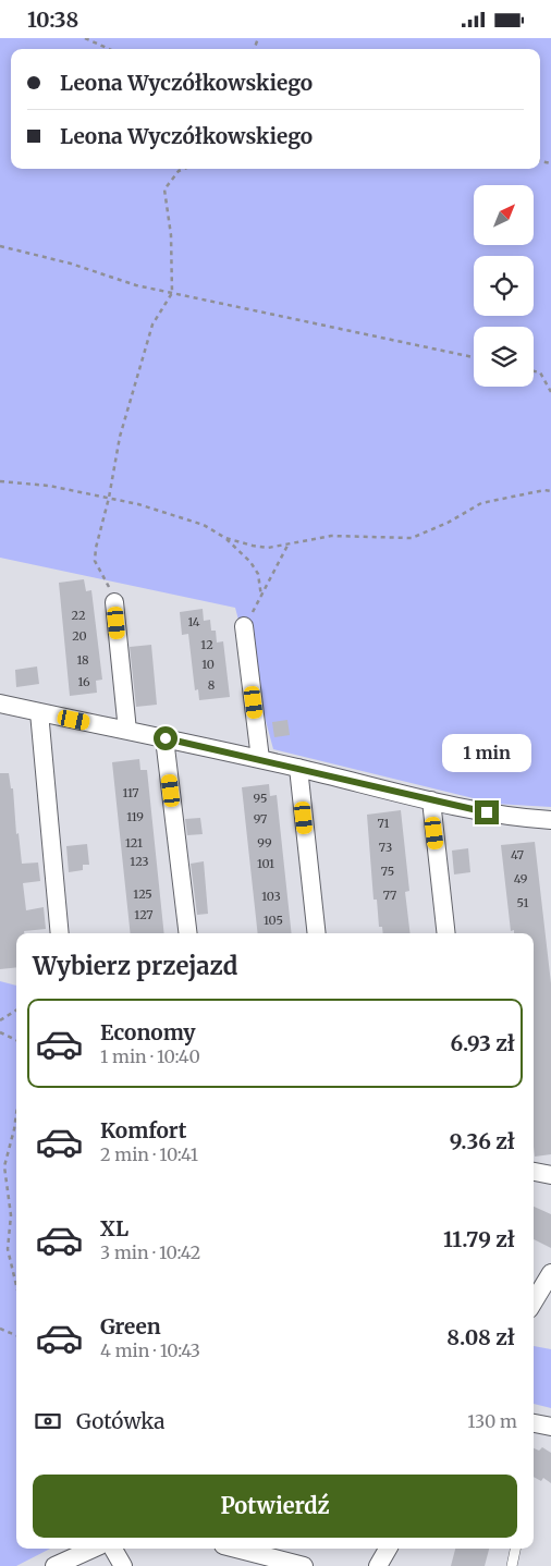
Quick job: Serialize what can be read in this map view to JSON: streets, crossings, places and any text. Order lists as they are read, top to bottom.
{
  "house_numbers": [
    "22",
    "14",
    "20",
    "12",
    "18",
    "10",
    "16",
    "8",
    "117",
    "95",
    "119",
    "97",
    "71",
    "121",
    "99",
    "73",
    "47",
    "123",
    "101",
    "75",
    "49",
    "125",
    "77",
    "103",
    "51",
    "127",
    "105"
  ],
  "north": "top right",
  "page": {
    "status": "10:38",
    "banner": ["Leona Wyczółkowskiego", "Leona Wyczółkowskiego"],
    "bubble": "1 min",
    "heading": "Wybierz przejazd",
    "list": [
      {
        "name": "Economy",
        "note": "1 min · 10:40",
        "value": "6.93 zł"
      },
      {
        "name": "Komfort",
        "note": "2 min · 10:41",
        "value": "9.36 zł"
      },
      {
        "name": "XL",
        "note": "3 min · 10:42",
        "value": "11.79 zł"
      },
      {
        "name": "Green",
        "note": "4 min · 10:43",
        "value": "8.08 zł"
      }
    ],
    "pay": ["Gotówka", "130 m"],
    "buttons": "Potwierdź"
  }
}
